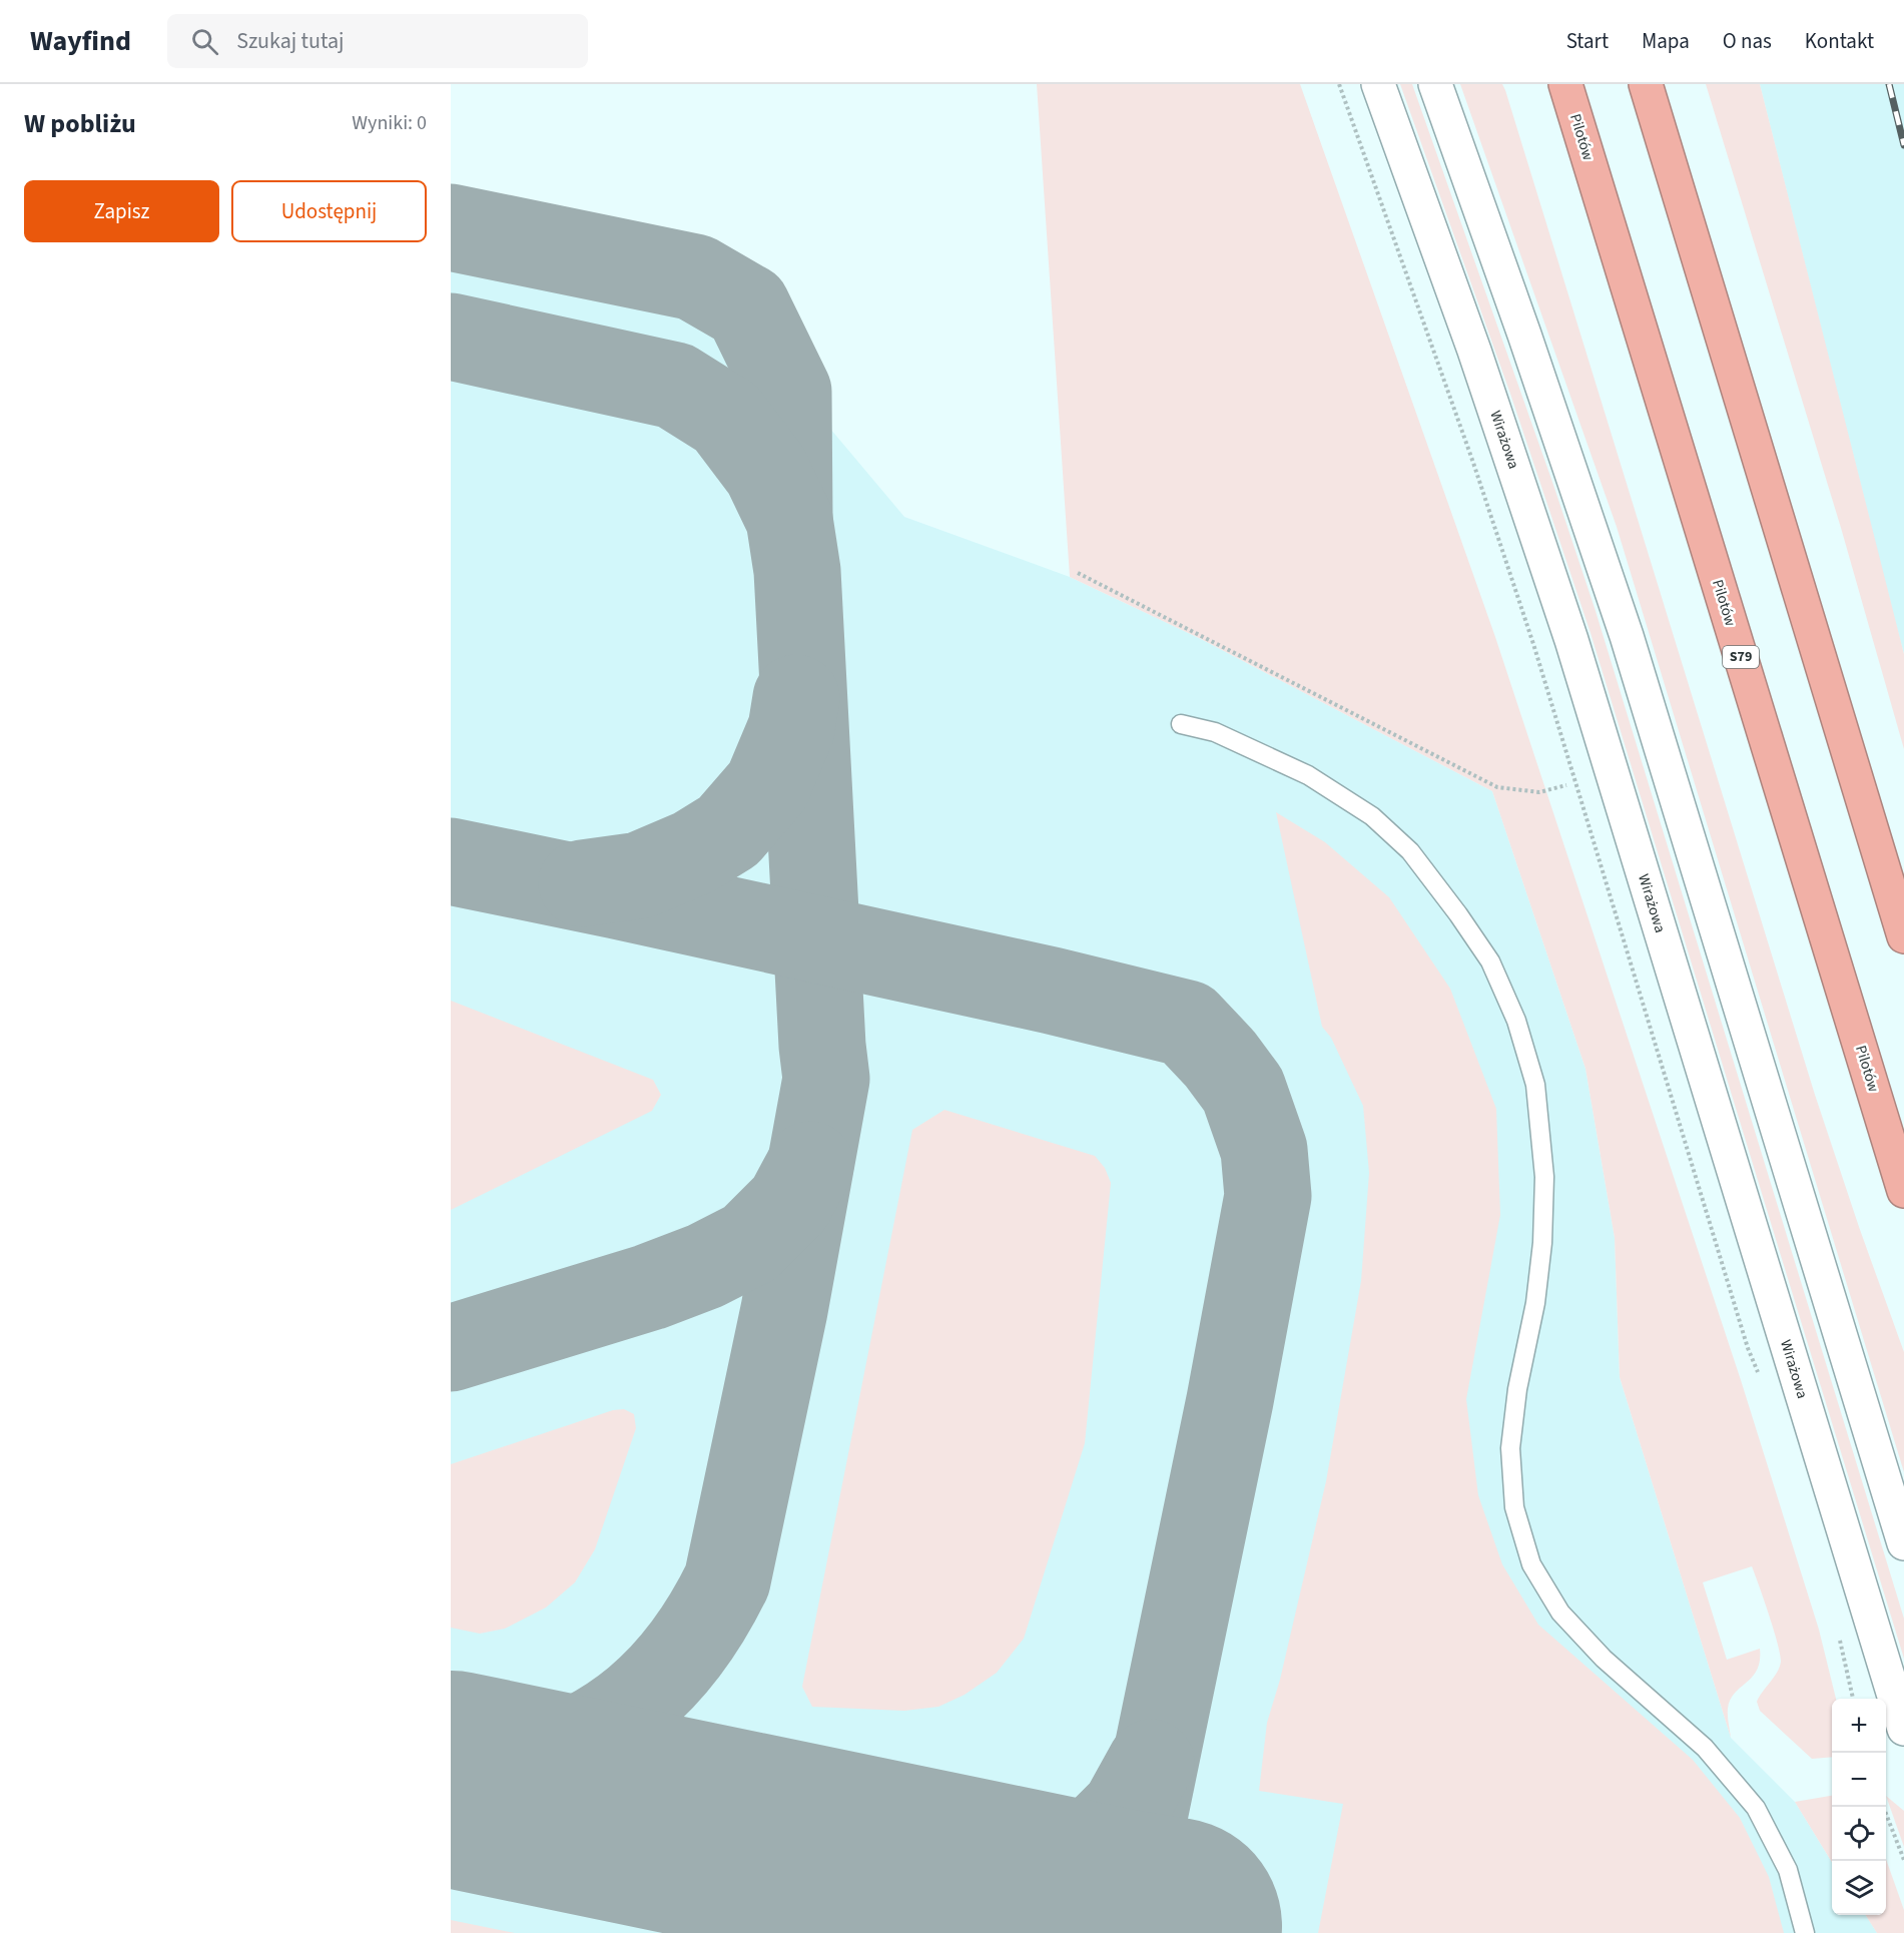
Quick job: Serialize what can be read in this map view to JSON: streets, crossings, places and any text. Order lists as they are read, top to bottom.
{
  "streets": {
    "highway": ["Pilotów", "S79"],
    "main road": ["Wirażowa"]
  },
  "page": {
    "header": "Wayfind",
    "search": "Szukaj tutaj",
    "nav": [
      "Start",
      "Mapa",
      "O nas",
      "Kontakt"
    ],
    "heading": ["W pobliżu", "Wyniki: 0"],
    "buttons": ["Zapisz", "Udostępnij"],
    "map_buttons": ["+", "−"]
  }
}
